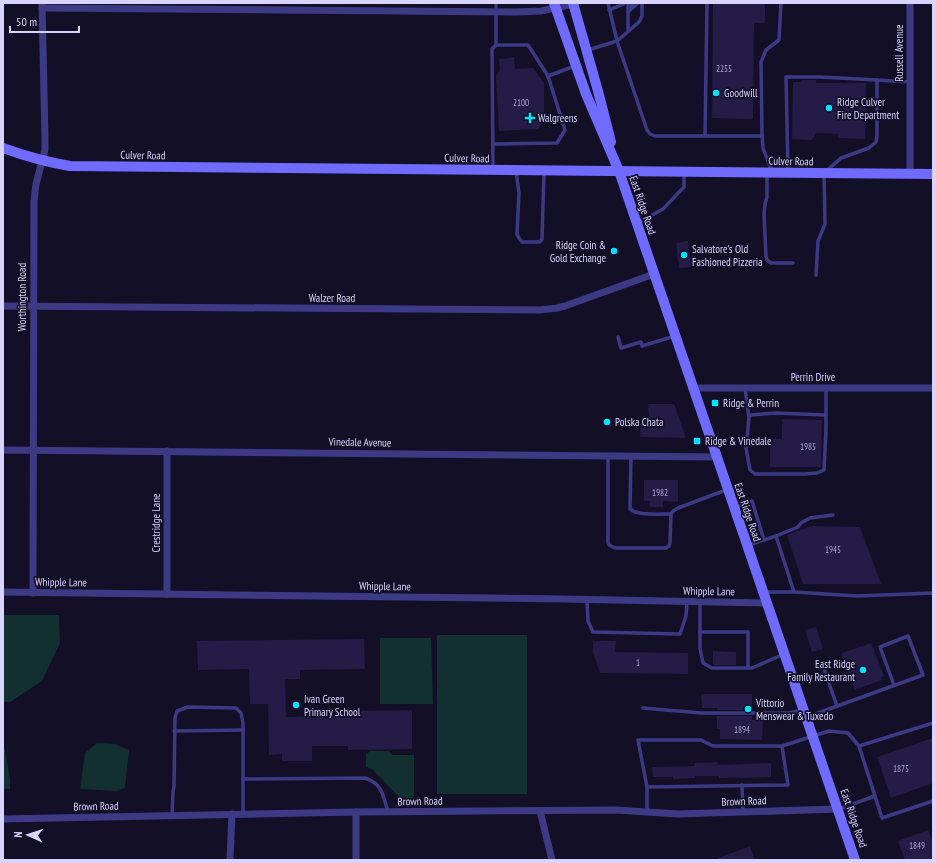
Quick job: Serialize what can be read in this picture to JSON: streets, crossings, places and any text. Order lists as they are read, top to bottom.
{
  "streets": {
    "main road": ["Culver Road", "East Ridge Road"],
    "street": [
      "Russell Avenue",
      "Worthington Road",
      "Walzer Road",
      "Perrin Drive",
      "Vinedale Avenue",
      "Crestridge Lane",
      "Whipple Lane",
      "Brown Road"
    ]
  },
  "crossings": [
    ["Russell Avenue", "Culver Road"],
    ["Culver Road", "East Ridge Road"],
    ["Culver Road", "Worthington Road"],
    ["East Ridge Road", "Walzer Road"],
    ["East Ridge Road", "Perrin Drive"],
    ["East Ridge Road", "Vinedale Avenue"],
    ["East Ridge Road", "Whipple Lane"],
    ["East Ridge Road", "Brown Road"],
    ["Worthington Road", "Walzer Road"],
    ["Worthington Road", "Vinedale Avenue"],
    ["Worthington Road", "Whipple Lane"],
    ["Vinedale Avenue", "Crestridge Lane"],
    ["Crestridge Lane", "Whipple Lane"]
  ],
  "places": {
    "other": [
      "Goodwill",
      "Ridge Culver Fire Department",
      "Ridge Coin & Gold Exchange",
      "Salvatore's Old Fashioned Pizzeria",
      "Polska Chata",
      "East Ridge Family Restaurant",
      "Ivan Green Primary School",
      "Vittorio Menswear & Tuxedo"
    ],
    "health": ["Walgreens"],
    "transit": ["Ridge & Perrin", "Ridge & Vinedale"]
  },
  "house_numbers": [
    "2255",
    "2100",
    "1985",
    "1982",
    "1945",
    "1",
    "1894",
    "1875",
    "1849"
  ],
  "scale_bar": "50 m",
  "north": "left"
}
